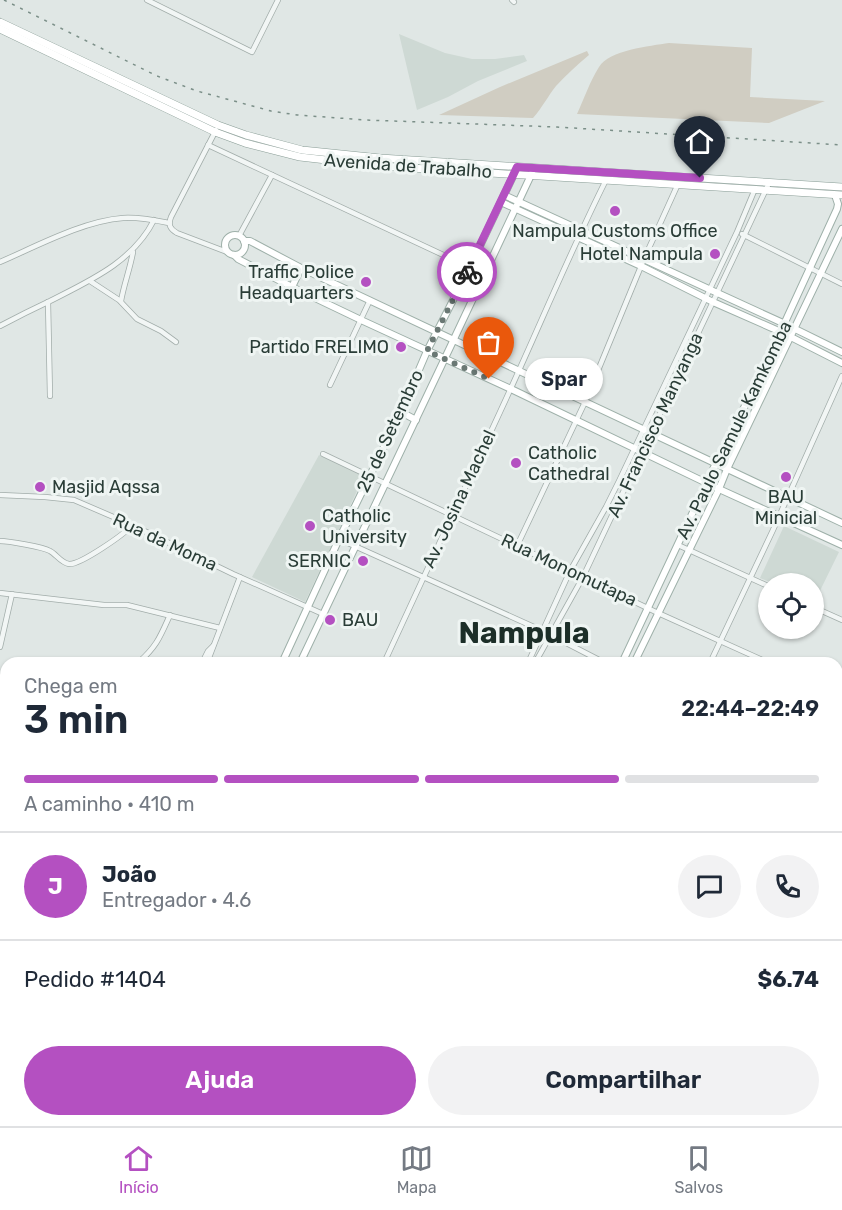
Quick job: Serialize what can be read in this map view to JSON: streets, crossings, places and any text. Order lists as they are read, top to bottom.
{
  "streets": {
    "highway": ["Avenida de Trabalho"],
    "main road": ["Av. Paulo Samule Kamkomba", "25 de Setembro"],
    "street": [
      "Av. Francisco Manyanga",
      "Av. Josina Machel",
      "Rua da Moma",
      "Rua Monomutapa"
    ]
  },
  "crossings": [
    ["Avenida de Trabalho", "Av. Francisco Manyanga"],
    ["Avenida de Trabalho", "Av. Paulo Samule Kamkomba"],
    ["Avenida de Trabalho", "25 de Setembro"],
    ["Avenida de Trabalho", "Av. Josina Machel"],
    ["Av. Francisco Manyanga", "Rua Monomutapa"],
    ["Av. Paulo Samule Kamkomba", "Rua Monomutapa"],
    ["25 de Setembro", "Rua da Moma"],
    ["25 de Setembro", "Rua Monomutapa"],
    ["Av. Josina Machel", "Rua Monomutapa"]
  ],
  "districts": ["Nampula"],
  "places": [
    "Nampula Customs Office",
    "Hotel Nampula",
    "Traffic Police Headquarters",
    "Partido FRELIMO",
    "Spar",
    "Catholic Cathedral",
    "BAU Minicial",
    "Masjid Aqssa",
    "Catholic University",
    "SERNIC",
    "BAU"
  ],
  "page": {
    "bubble": "Spar",
    "heading": ["3 min", "Chega em", "22:44–22:49"],
    "panel": [
      "João",
      "Entregador · 4.6",
      "Pedido #1404",
      "$6.74"
    ],
    "bar": "A caminho · 410 m",
    "round": "J",
    "buttons": ["Ajuda", "Compartilhar"],
    "tabs": ["Início", "Mapa", "Salvos"]
  }
}
